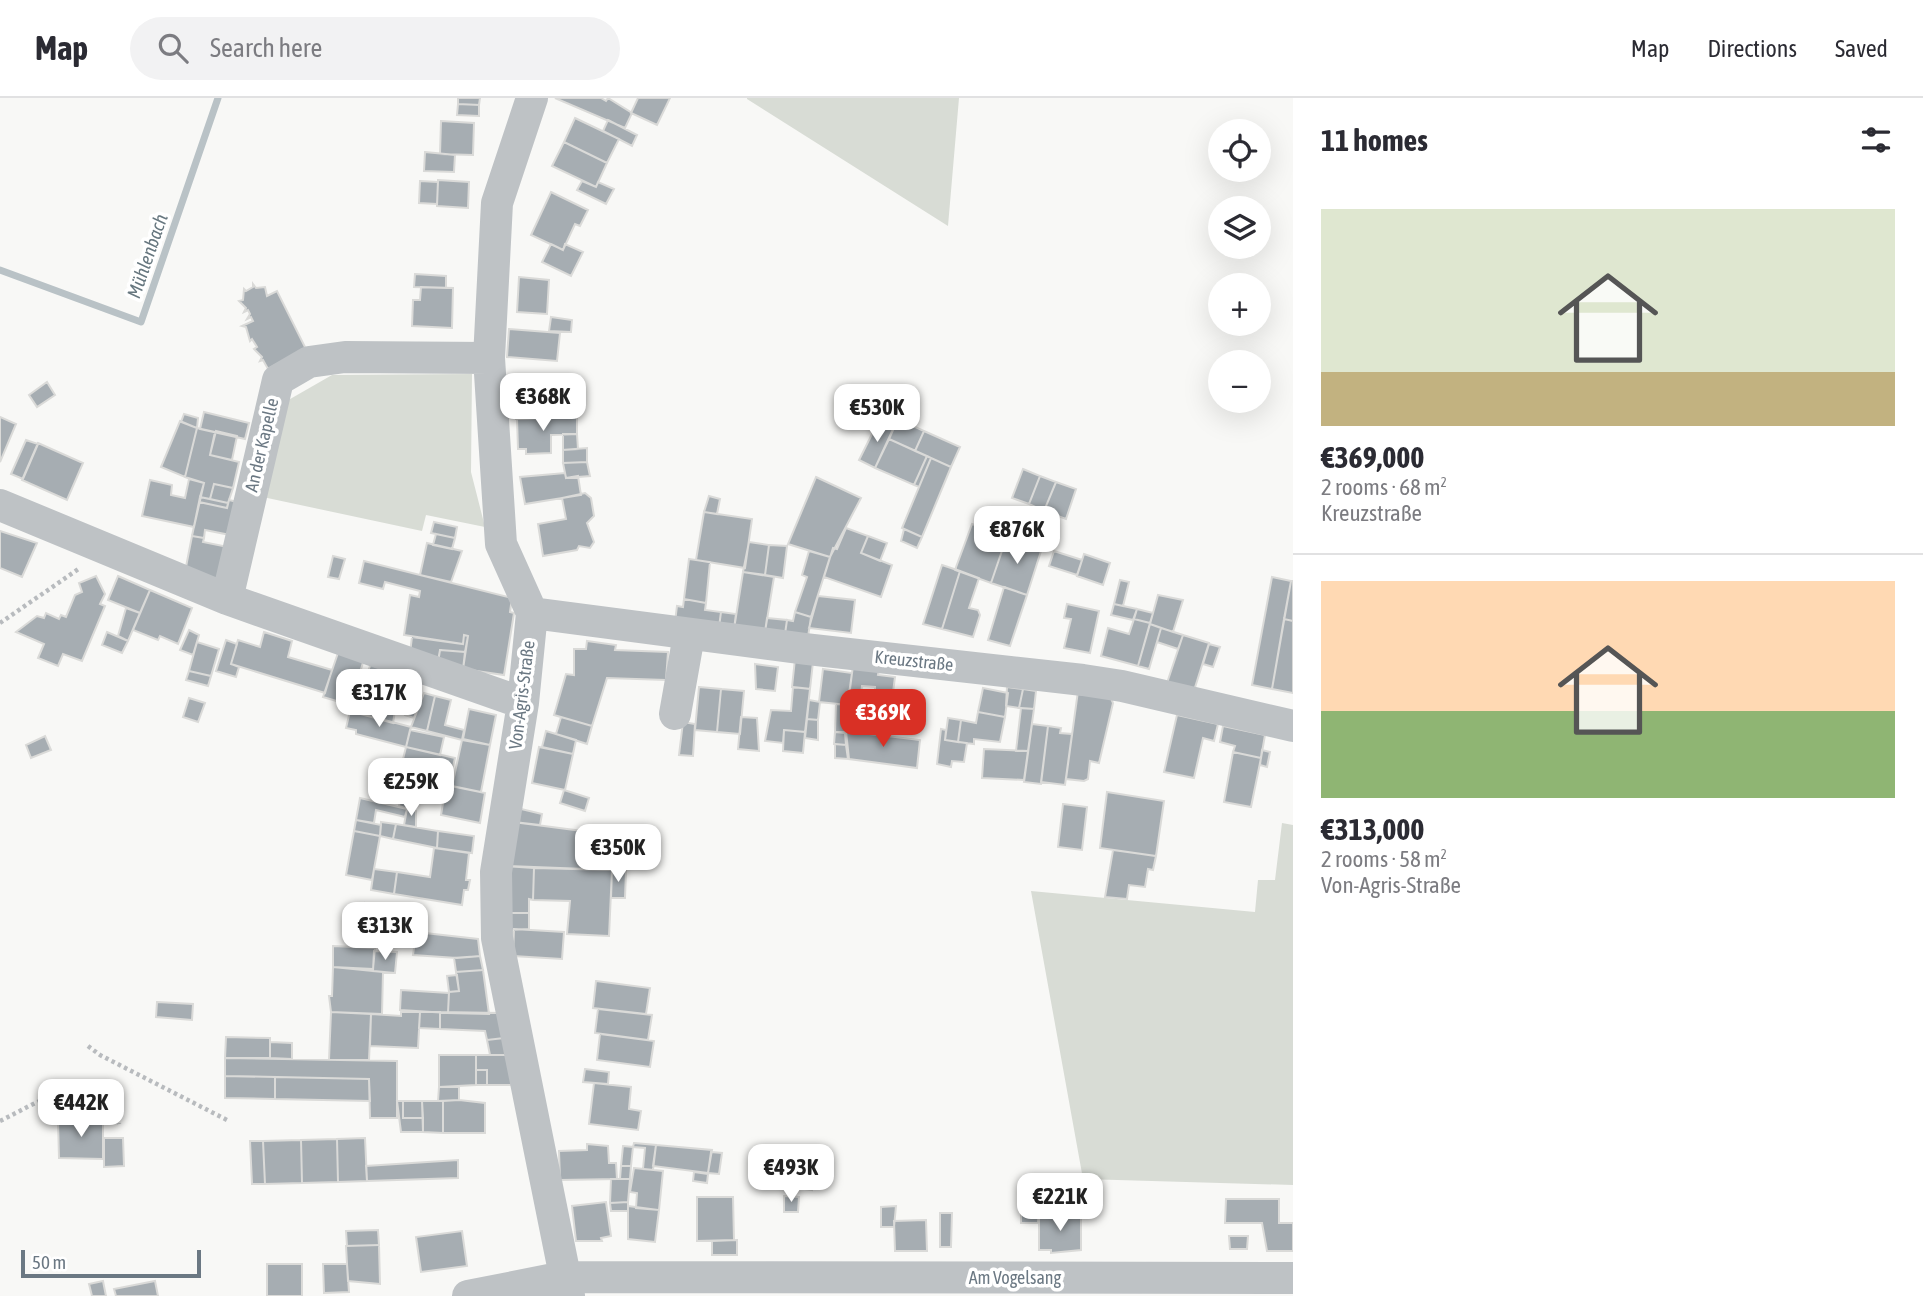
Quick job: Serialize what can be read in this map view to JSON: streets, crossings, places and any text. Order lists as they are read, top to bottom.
{
  "streets": {
    "street": [
      "An der Kapelle",
      "Kreuzstraße",
      "Von-Agris-Straße",
      "Am Vogelsang"
    ]
  },
  "crossings": [
    ["An der Kapelle", "Von-Agris-Straße"],
    ["Kreuzstraße", "Von-Agris-Straße"],
    ["Von-Agris-Straße", "Am Vogelsang"]
  ],
  "water": ["Mühlenbach"],
  "scale_bar": "50 m",
  "page": {
    "header": "Map",
    "search": "Search here",
    "nav": ["Map", "Directions", "Saved"],
    "heading": "11 homes",
    "map_buttons": ["+", "−"],
    "list": [
      {
        "name": "€369,000",
        "note": "2 rooms · 68 m² · Kreuzstraße"
      },
      {
        "name": "€313,000",
        "note": "2 rooms · 58 m² · Von-Agris-Straße"
      }
    ],
    "price": [
      "€368K",
      "€530K",
      "€876K",
      "€317K",
      "€369K",
      "€259K",
      "€350K",
      "€313K",
      "€442K",
      "€493K",
      "€221K"
    ],
    "scale": "50 m"
  }
}
